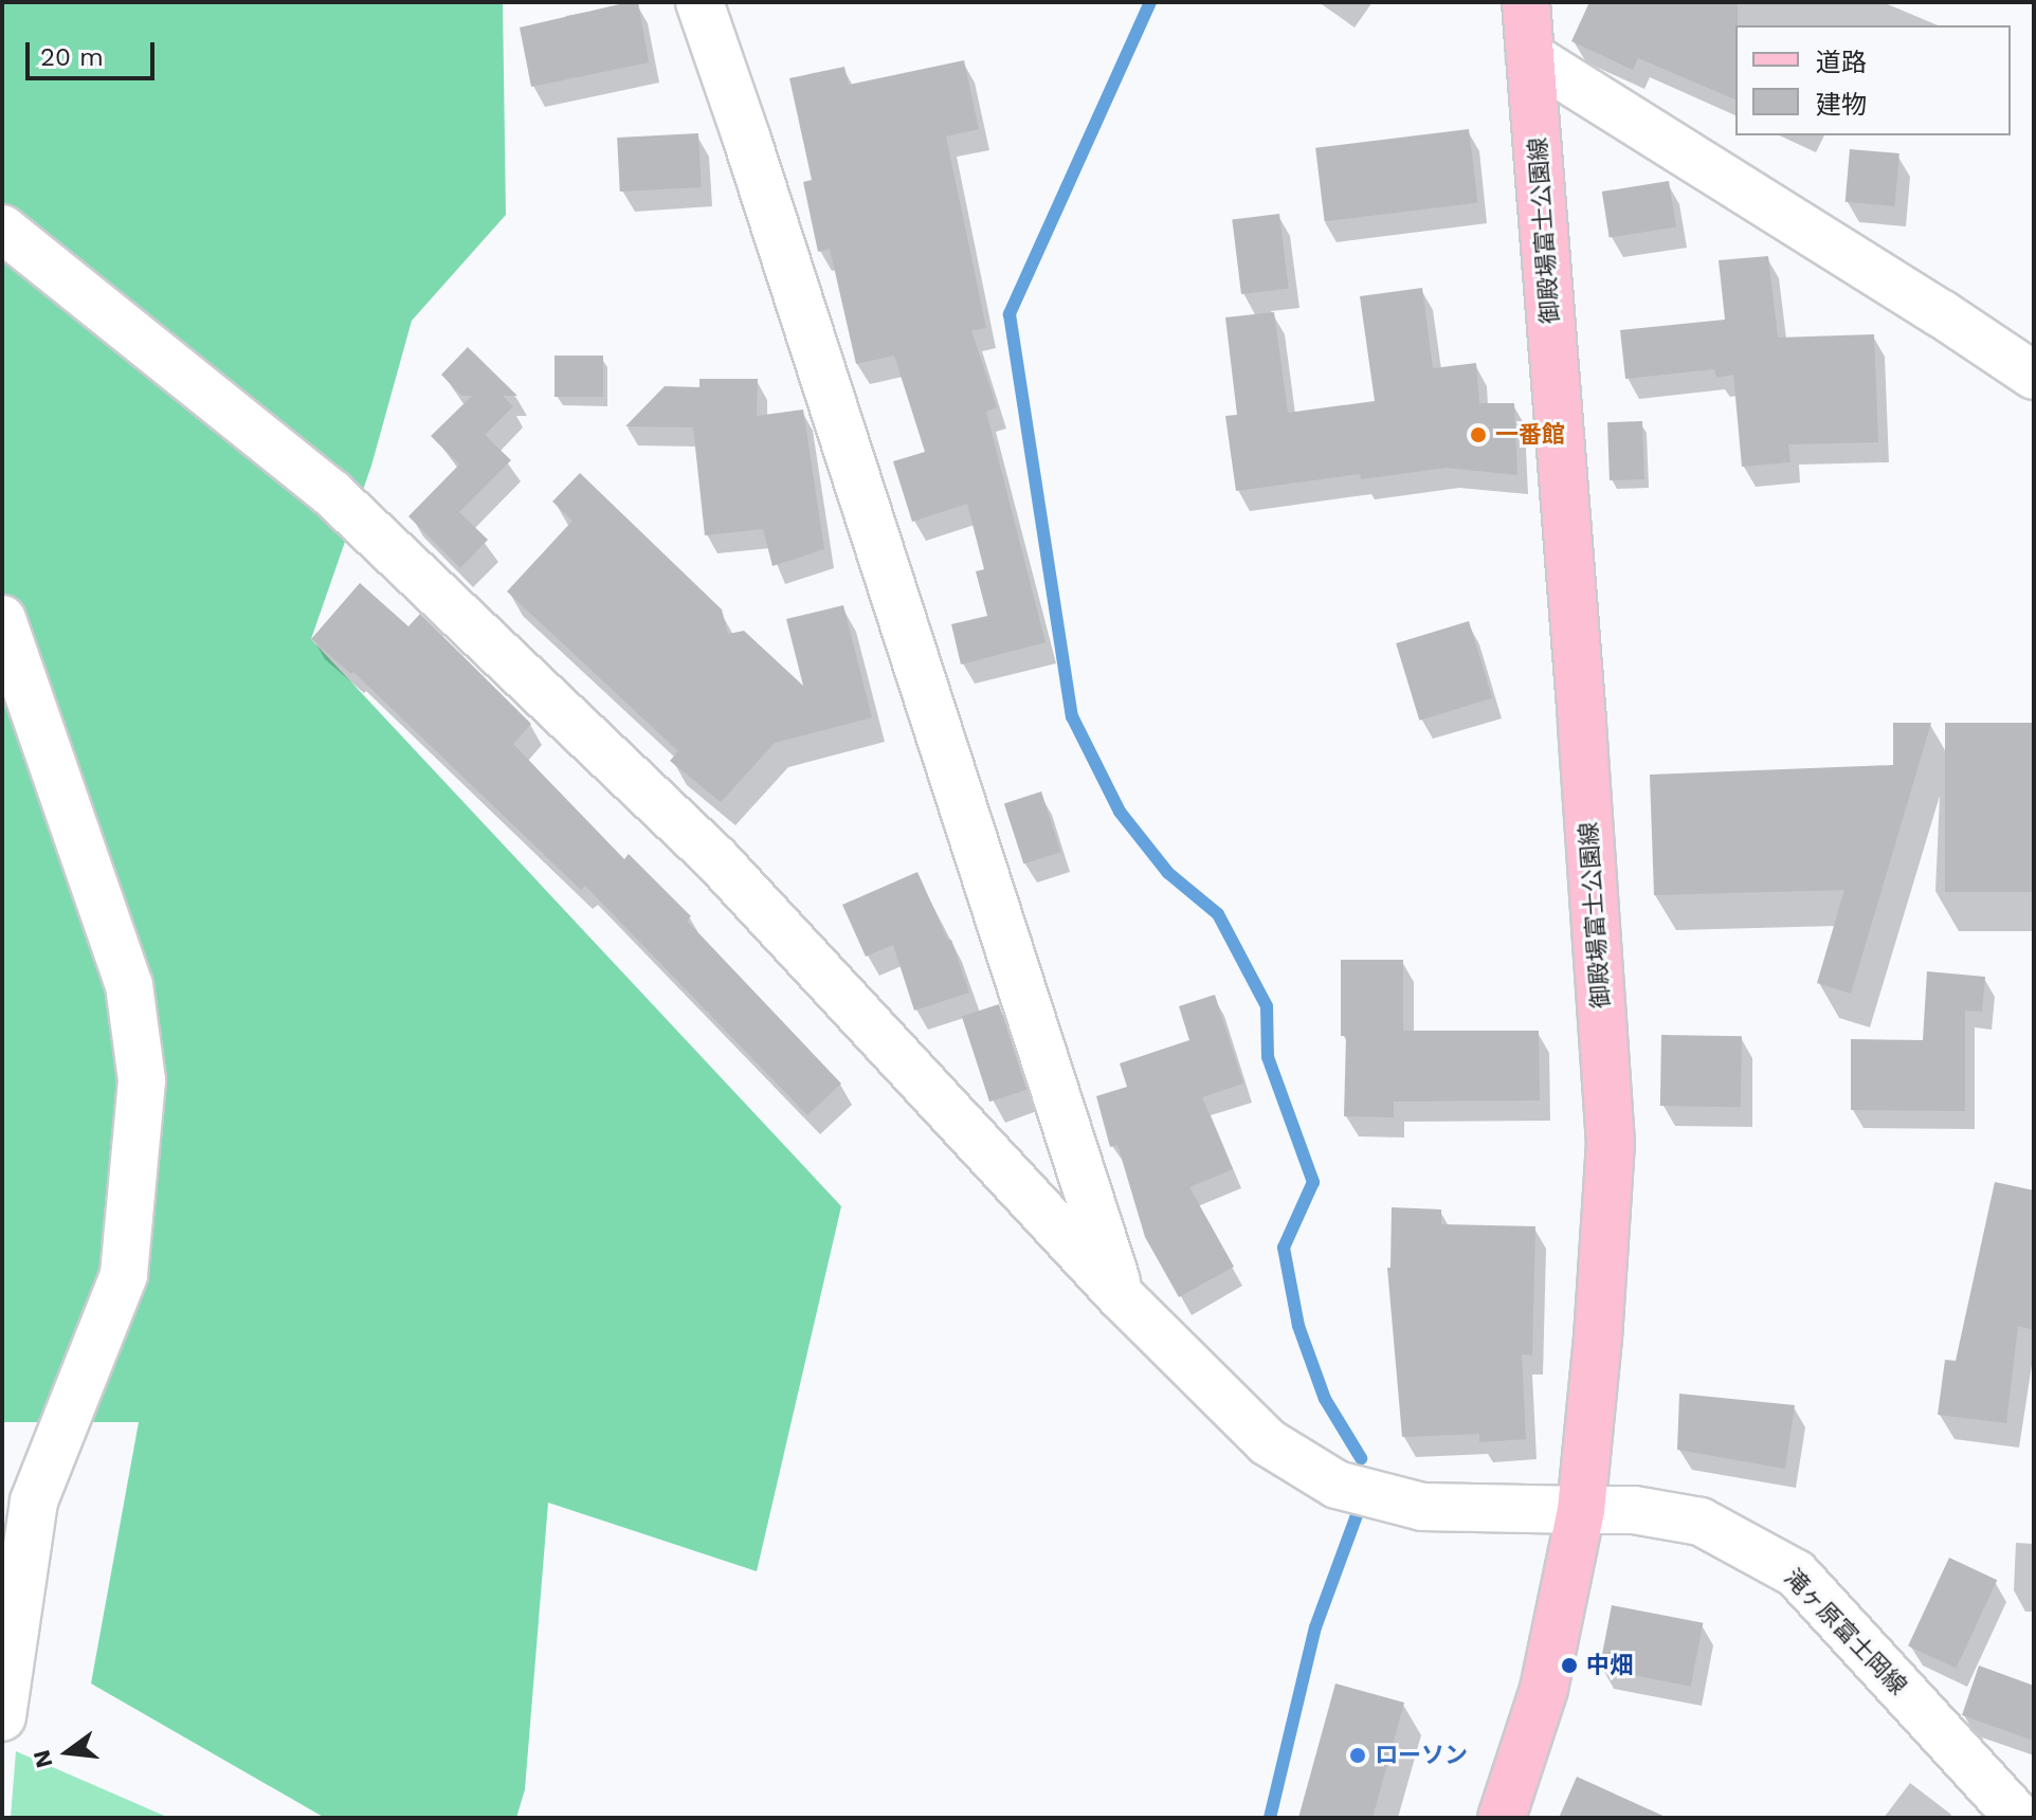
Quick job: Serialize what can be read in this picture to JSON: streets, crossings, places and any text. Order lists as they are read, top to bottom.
{
  "streets": {
    "main road": ["御殿場富士公園線"],
    "street": ["滝ヶ原富士岡線"]
  },
  "crossings": [
    ["御殿場富士公園線", "滝ヶ原富士岡線"]
  ],
  "places": ["一番館", "中畑", "ローソン"],
  "legend": ["道路", "建物"],
  "scale_bar": "20 m",
  "north": "left"
}
